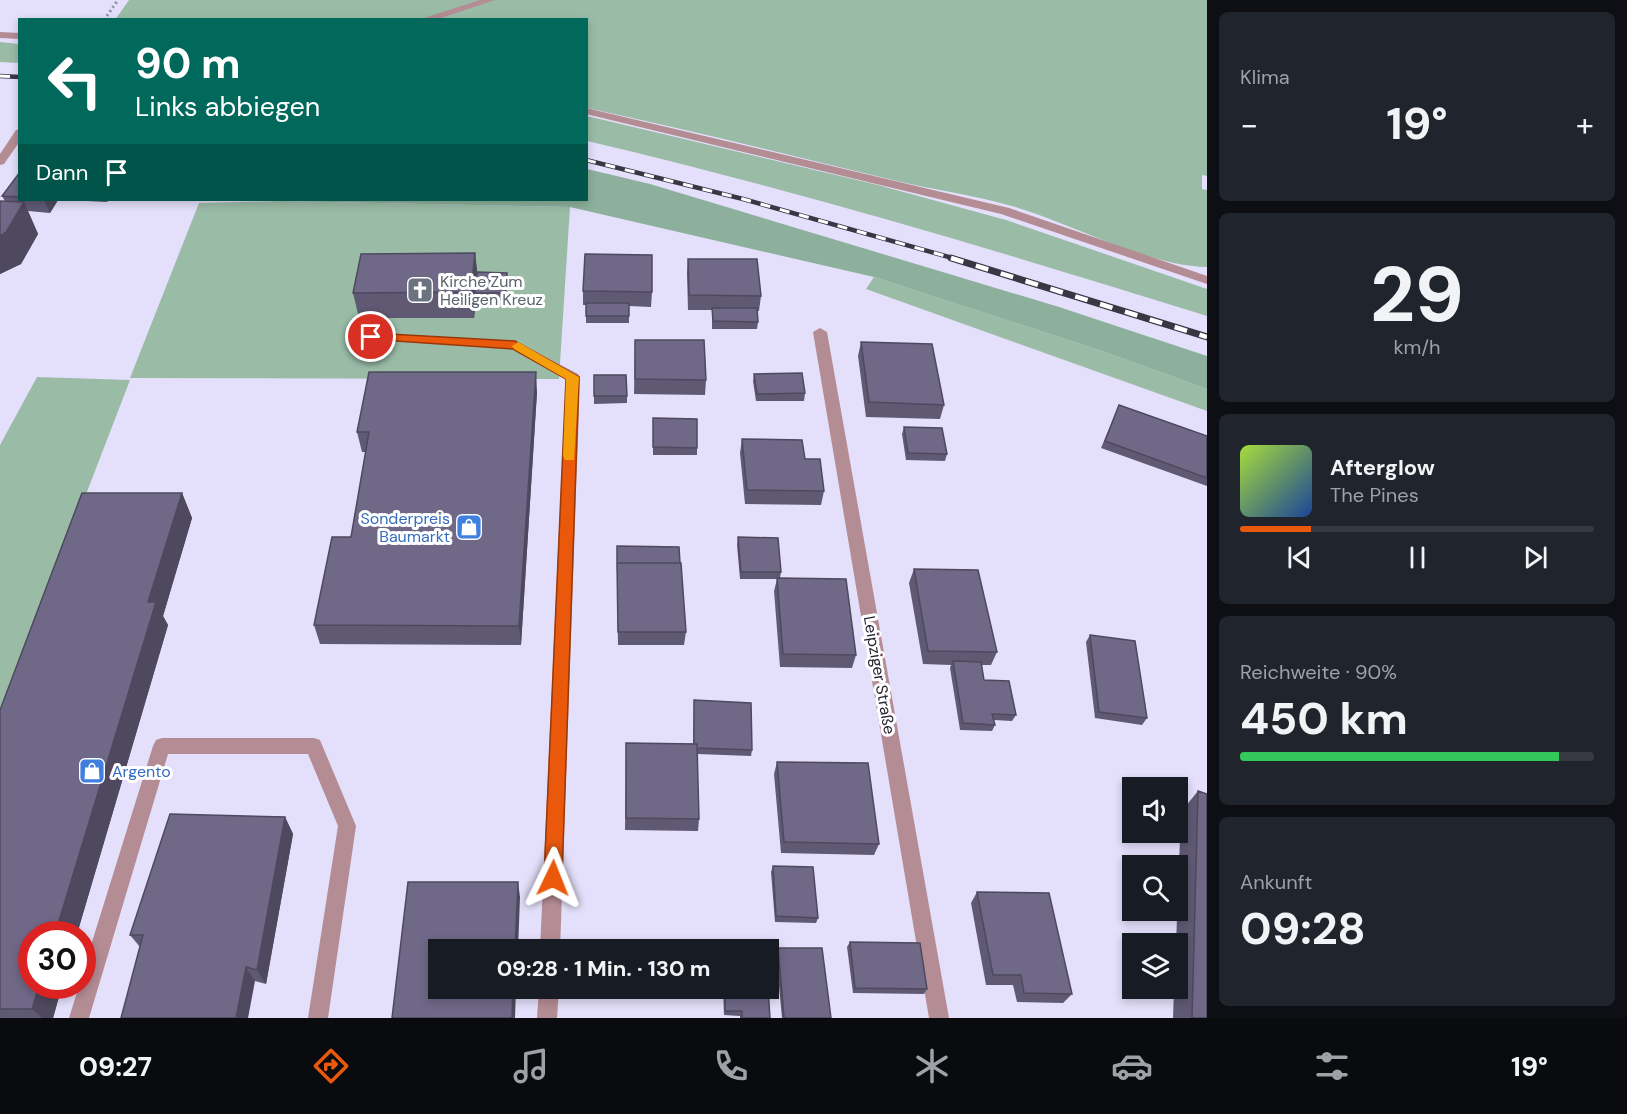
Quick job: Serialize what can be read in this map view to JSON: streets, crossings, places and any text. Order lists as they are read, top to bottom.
{
  "streets": {
    "street": ["Leipziger Straße"]
  },
  "places": {
    "church": ["Kirche Zum Heiligen Kreuz"],
    "shop": ["Sonderpreis Baumarkt", "Argento"]
  },
  "page": {
    "tile": [
      "Klima",
      ["29", "km/h"],
      ["Reichweite · 90%", "450 km"],
      ["Ankunft", "09:28"]
    ],
    "turn": ["90 m", "Links abbiegen"],
    "heat": ["−", "19°", "+"],
    "then": "Dann",
    "song": ["Afterglow", "The Pines"],
    "limit": "30",
    "trip": "09:28 · 1 Min. · 130 m",
    "tabs": ["09:27", "19°"]
  }
}
